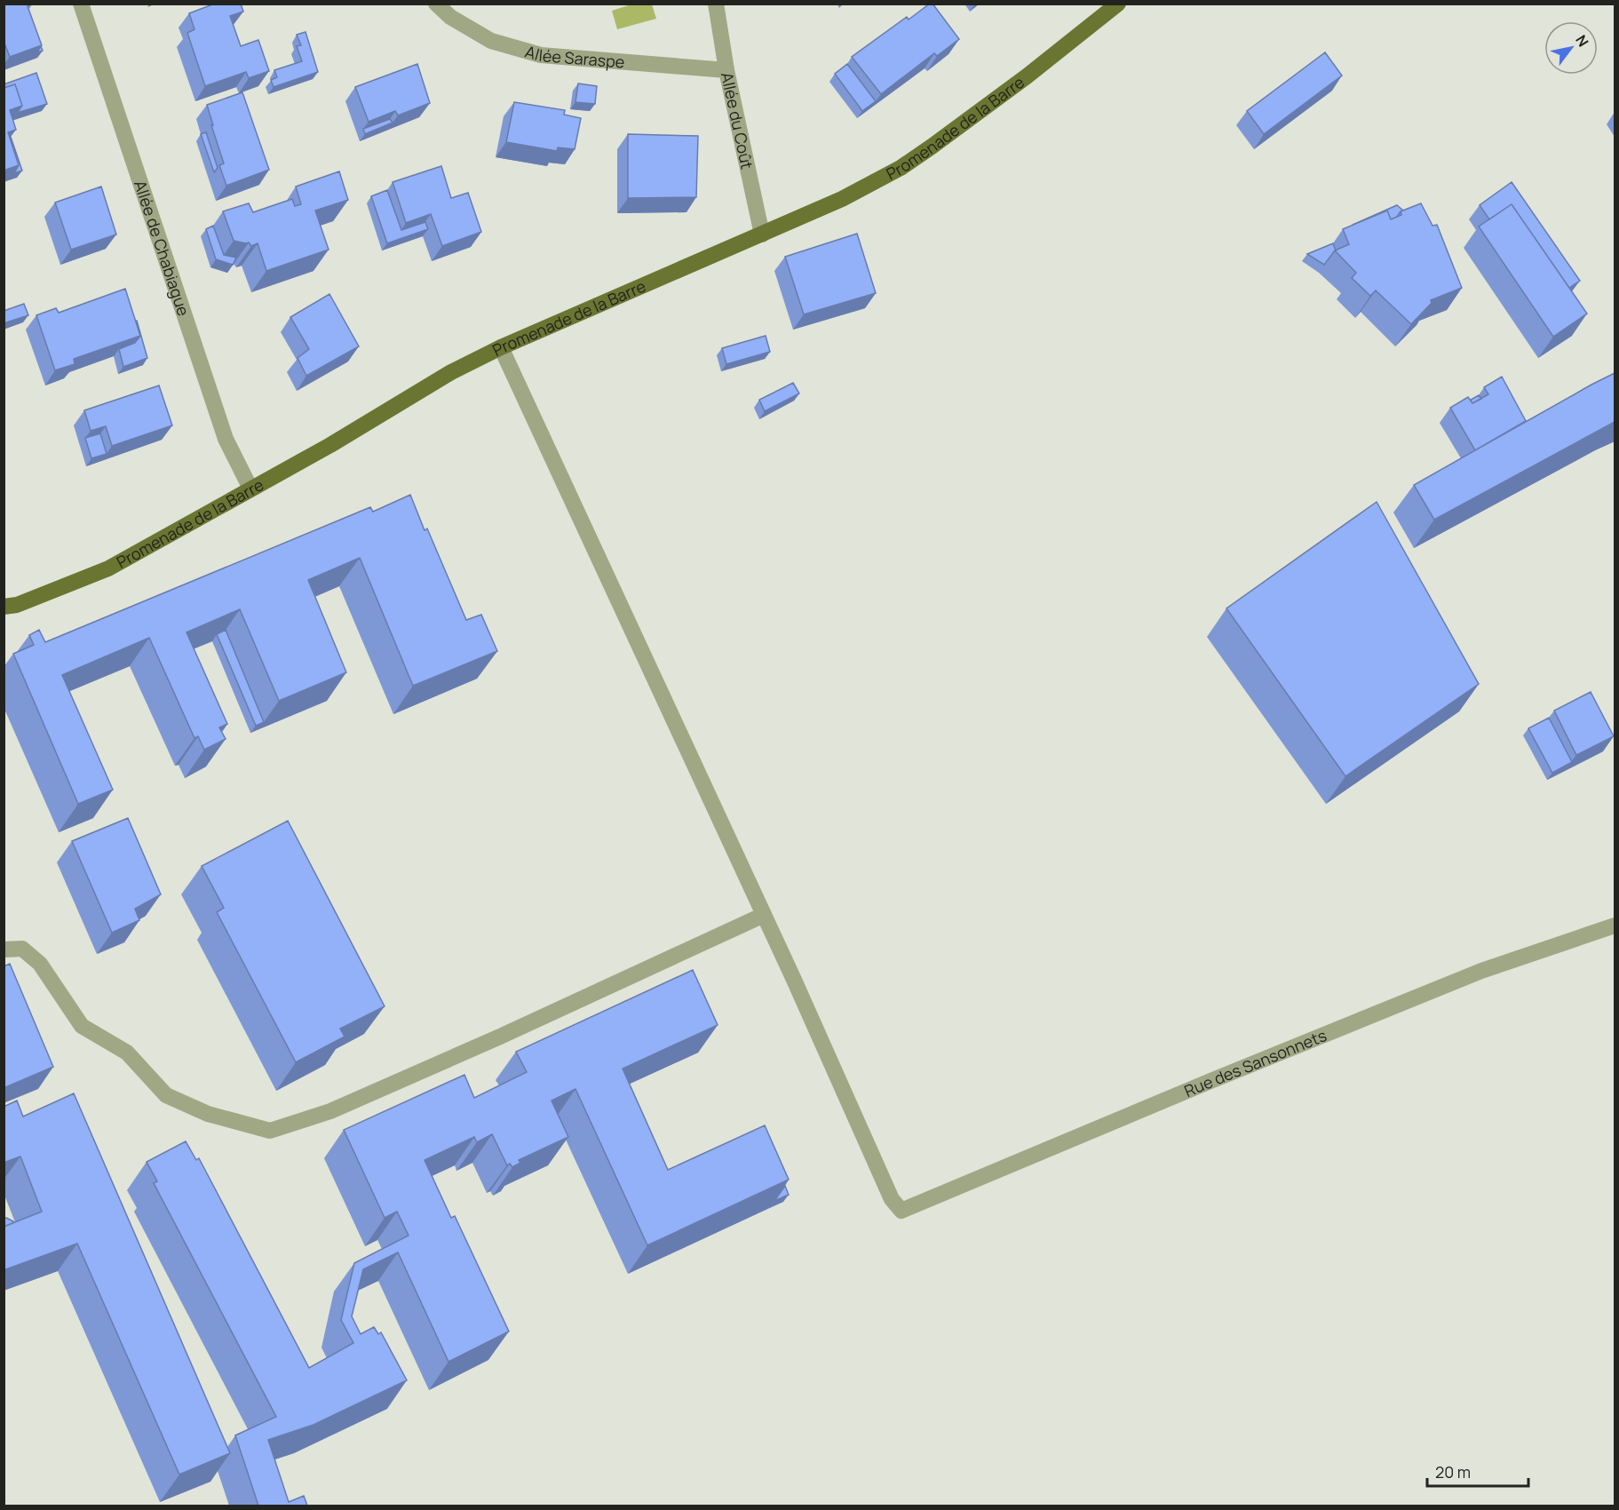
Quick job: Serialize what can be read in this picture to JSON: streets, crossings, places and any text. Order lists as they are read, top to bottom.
{
  "streets": {
    "main road": ["Promenade de la Barre"],
    "street": [
      "Allée Saraspe",
      "Allée du Coût",
      "Allée de Chabiague",
      "Rue des Sansonnets"
    ]
  },
  "crossings": [
    ["Allée Saraspe", "Allée du Coût"],
    ["Allée du Coût", "Promenade de la Barre"],
    ["Promenade de la Barre", "Allée de Chabiague"]
  ],
  "scale_bar": "20 m",
  "north": "top right"
}
